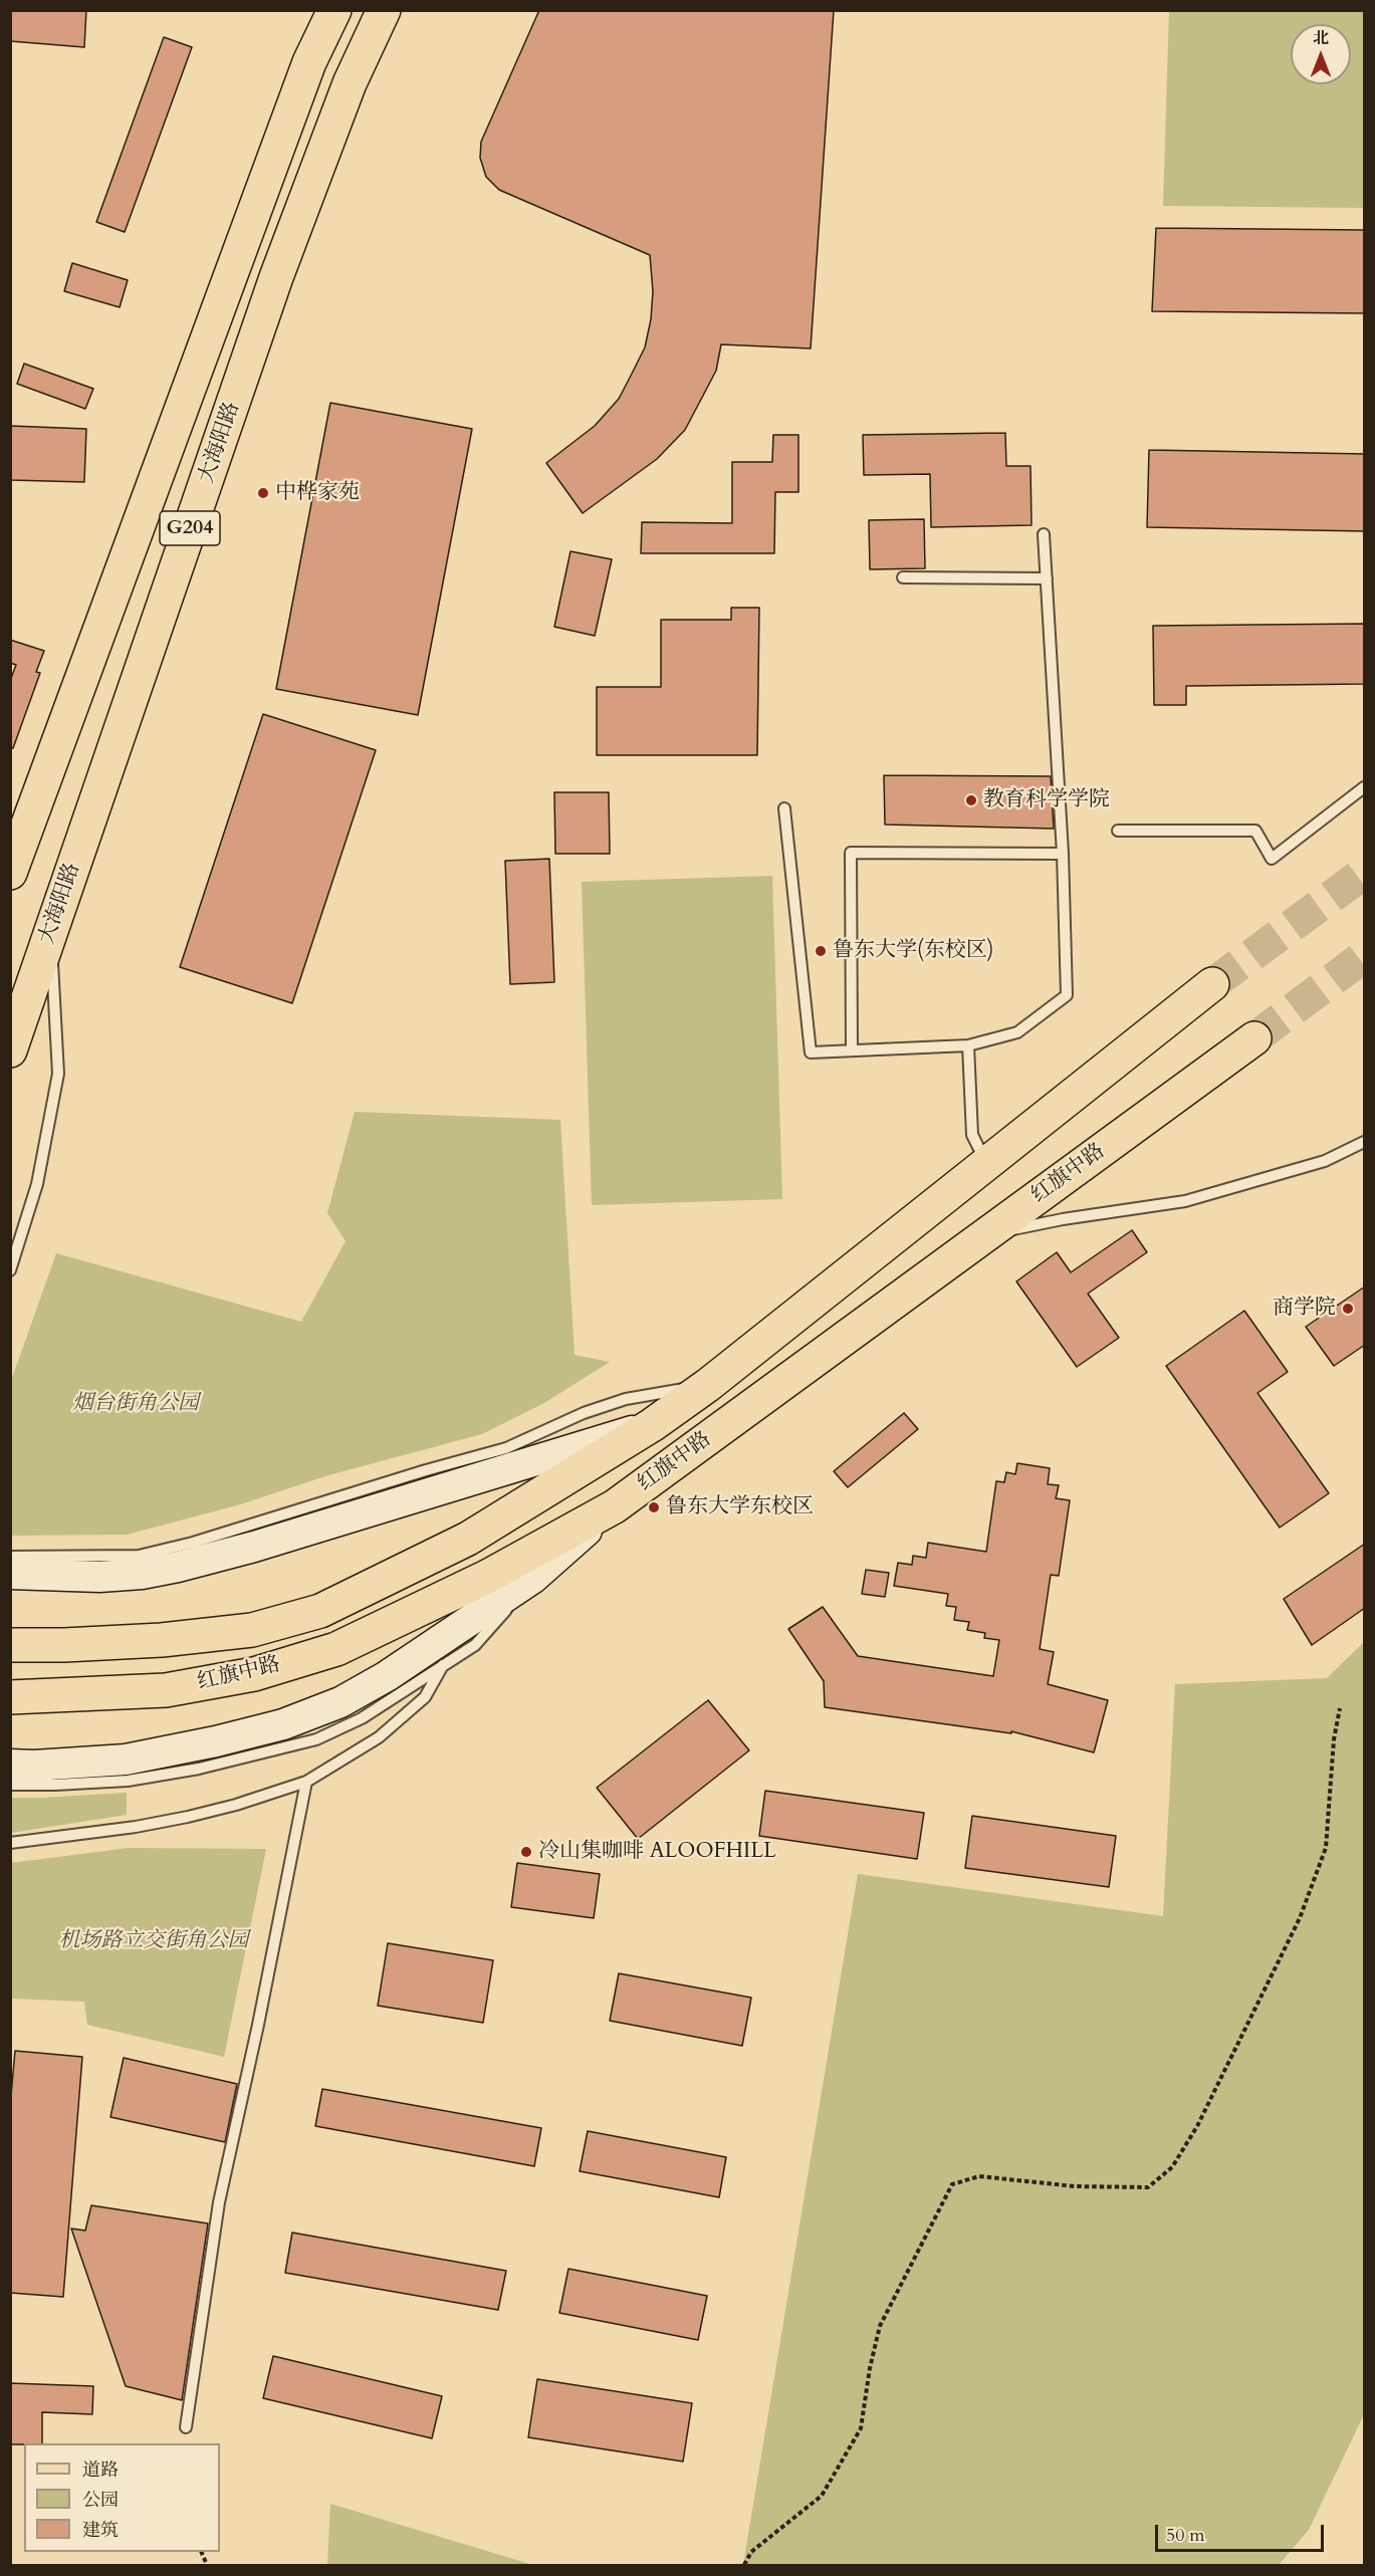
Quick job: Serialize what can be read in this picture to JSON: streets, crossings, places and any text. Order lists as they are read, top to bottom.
{
  "streets": {
    "main road": ["大海阳路", "G204", "红旗中路"]
  },
  "parks": ["烟台街角公园", "机场路立交街角公园"],
  "places": [
    "中桦家苑",
    "教育科学学院",
    "鲁东大学(东校区)",
    "商学院",
    "鲁东大学东校区",
    "冷山集咖啡 ALOOFHILL"
  ],
  "legend": ["道路", "公园", "建筑"],
  "scale_bar": "50 m",
  "north": "top"
}
